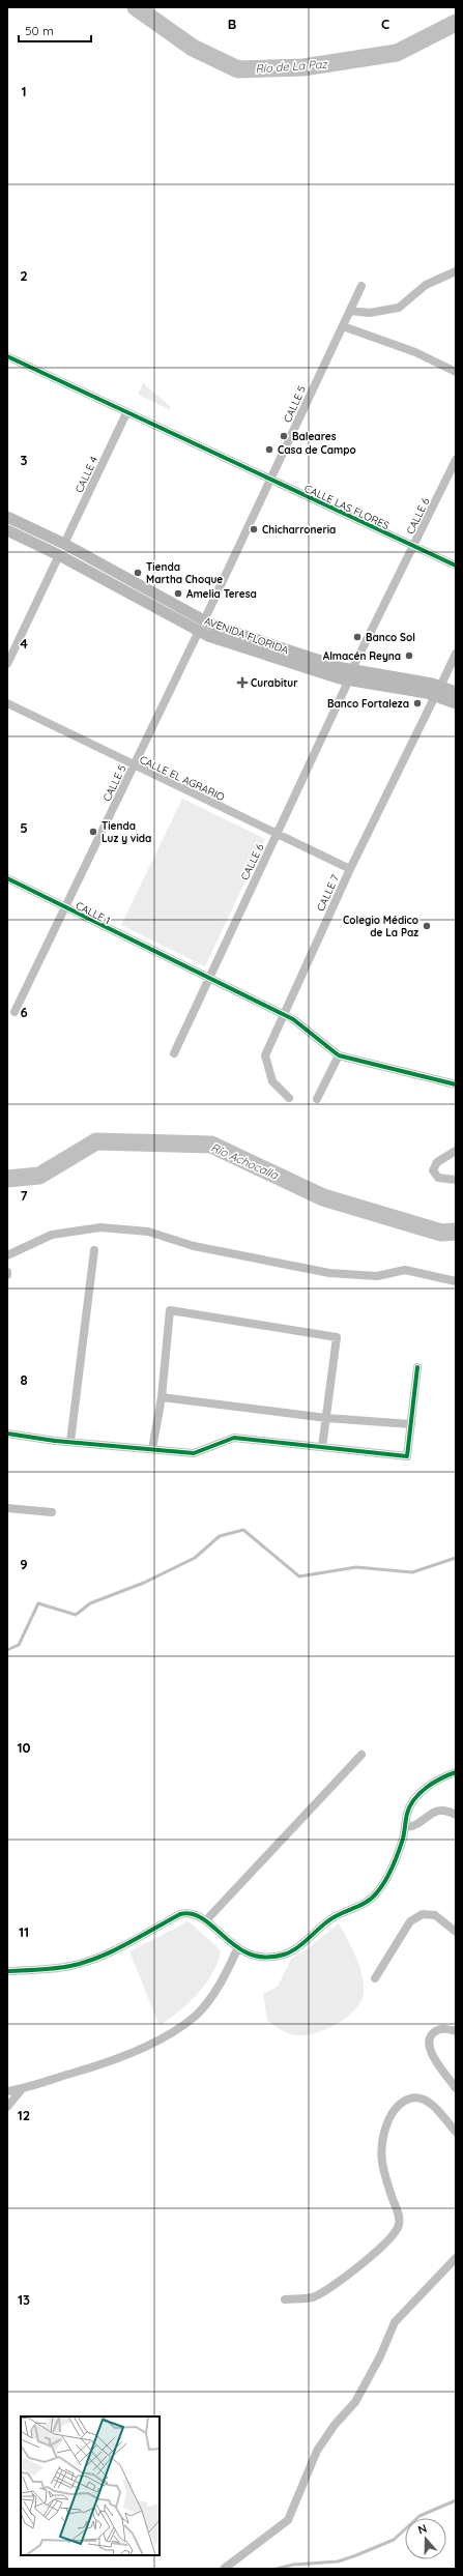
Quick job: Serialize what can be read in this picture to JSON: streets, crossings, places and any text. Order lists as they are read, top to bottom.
{
  "streets": {
    "main road": ["AVENIDA FLORIDA"],
    "street": [
      "CALLE 5",
      "CALLE 4",
      "CALLE LAS FLORES",
      "CALLE 6",
      "CALLE EL AGRARIO",
      "CALLE 7",
      "CALLE 1"
    ]
  },
  "crossings": [
    ["CALLE 5", "CALLE LAS FLORES"],
    ["CALLE 5", "AVENIDA FLORIDA"],
    ["CALLE 5", "CALLE EL AGRARIO"],
    ["CALLE 5", "CALLE 1"],
    ["CALLE 4", "CALLE LAS FLORES"],
    ["CALLE 4", "AVENIDA FLORIDA"],
    ["CALLE LAS FLORES", "CALLE 6"],
    ["CALLE 6", "AVENIDA FLORIDA"],
    ["CALLE 6", "CALLE EL AGRARIO"],
    ["CALLE 6", "CALLE 1"],
    ["AVENIDA FLORIDA", "CALLE 7"],
    ["CALLE EL AGRARIO", "CALLE 7"],
    ["CALLE 7", "CALLE 1"]
  ],
  "water": ["Río de La Paz", "Río Achocalla"],
  "places": {
    "other": [
      "Baleares",
      "Casa de Campo",
      "Chicharroneria",
      "Tienda Martha Choque",
      "Amelia Teresa",
      "Banco Sol",
      "Almacén Reyna",
      "Banco Fortaleza",
      "Tienda Luz y vida",
      "Colegio Médico de La Paz"
    ],
    "health": ["Curabitur"]
  },
  "scale_bar": "50 m",
  "north": "top",
  "grid": {
    "columns": ["B", "C"],
    "rows": [
      "1",
      "2",
      "3",
      "4",
      "5",
      "6",
      "7",
      "8",
      "9",
      "10",
      "11",
      "12",
      "13"
    ]
  }
}
